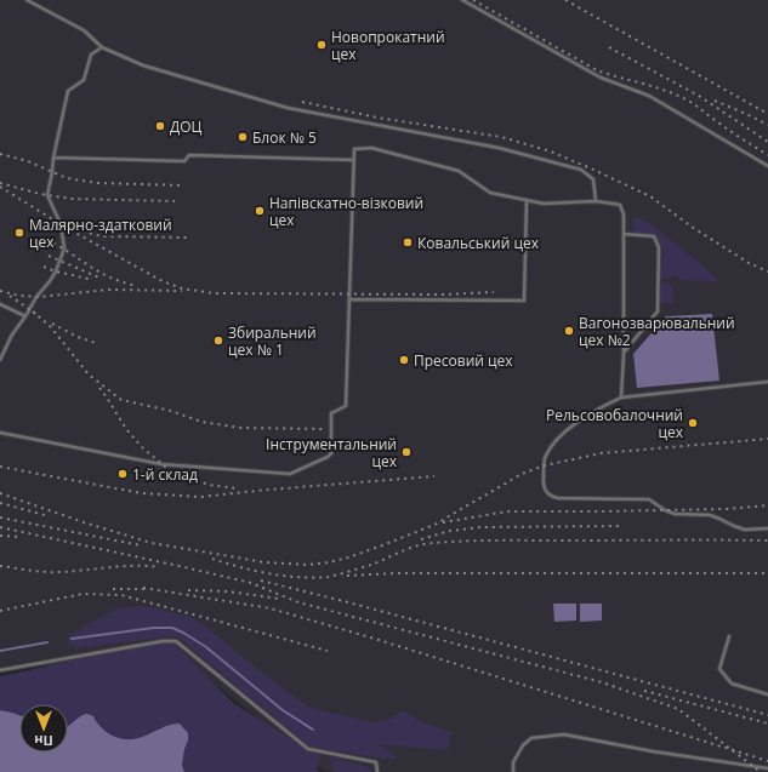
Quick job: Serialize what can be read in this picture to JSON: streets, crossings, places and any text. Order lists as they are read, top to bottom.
{
  "places": [
    "Новопрокатний цех",
    "ДОЦ",
    "Блок № 5",
    "Напівскатно-візковий цех",
    "Малярно-здатковий цех",
    "Ковальський цех",
    "Вагонозварювальний цех №2",
    "Збиральний цех № 1",
    "Пресовий цех",
    "Рельсовобалочний цех",
    "Інструментальний цех",
    "1-й склад"
  ],
  "north": "bottom"
}
